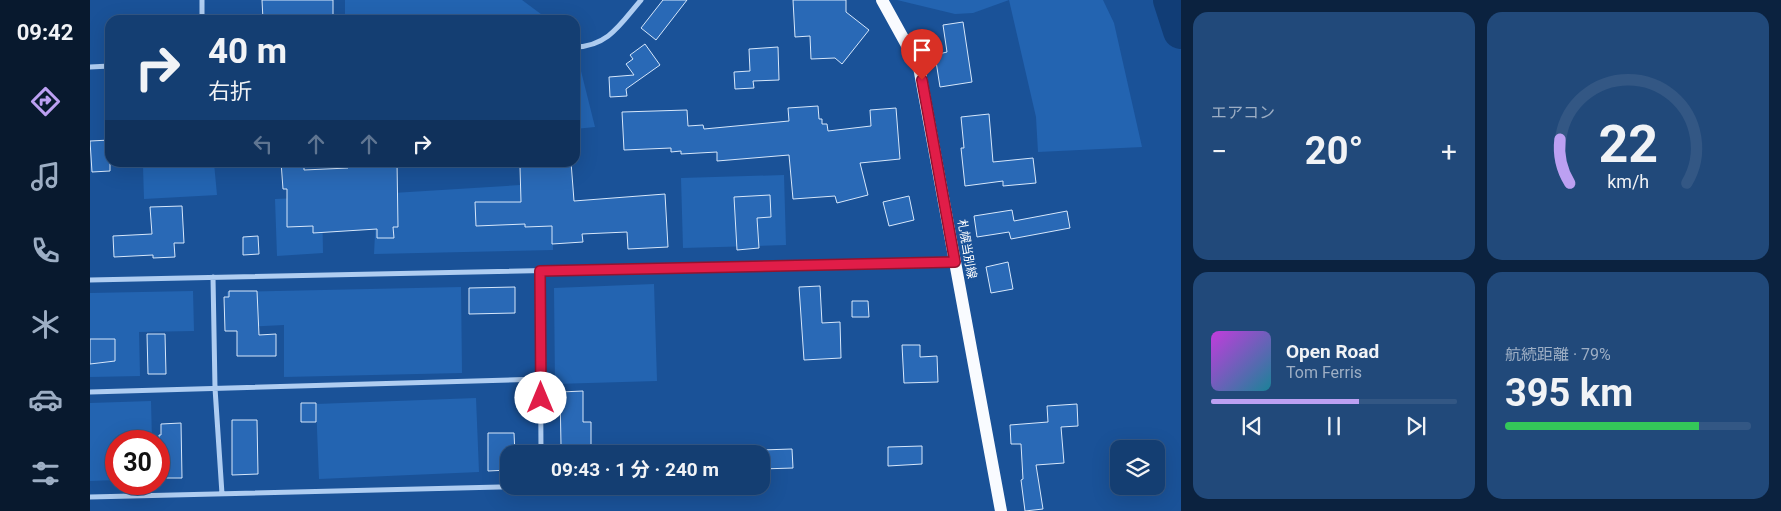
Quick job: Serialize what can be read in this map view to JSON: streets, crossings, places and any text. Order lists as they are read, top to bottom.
{
  "streets": {
    "main road": ["札幌当別線"]
  },
  "page": {
    "tabs": "09:42",
    "tile": [
      "エアコン",
      ["航続距離 · 79%", "395 km"]
    ],
    "turn": ["40 m", "右折"],
    "heat": ["−", "20°", "+"],
    "song": ["Open Road", "Tom Ferris"],
    "limit": "30",
    "trip": "09:43 · 1 分 · 240 m",
    "gauge": ["22", "km/h"]
  }
}
